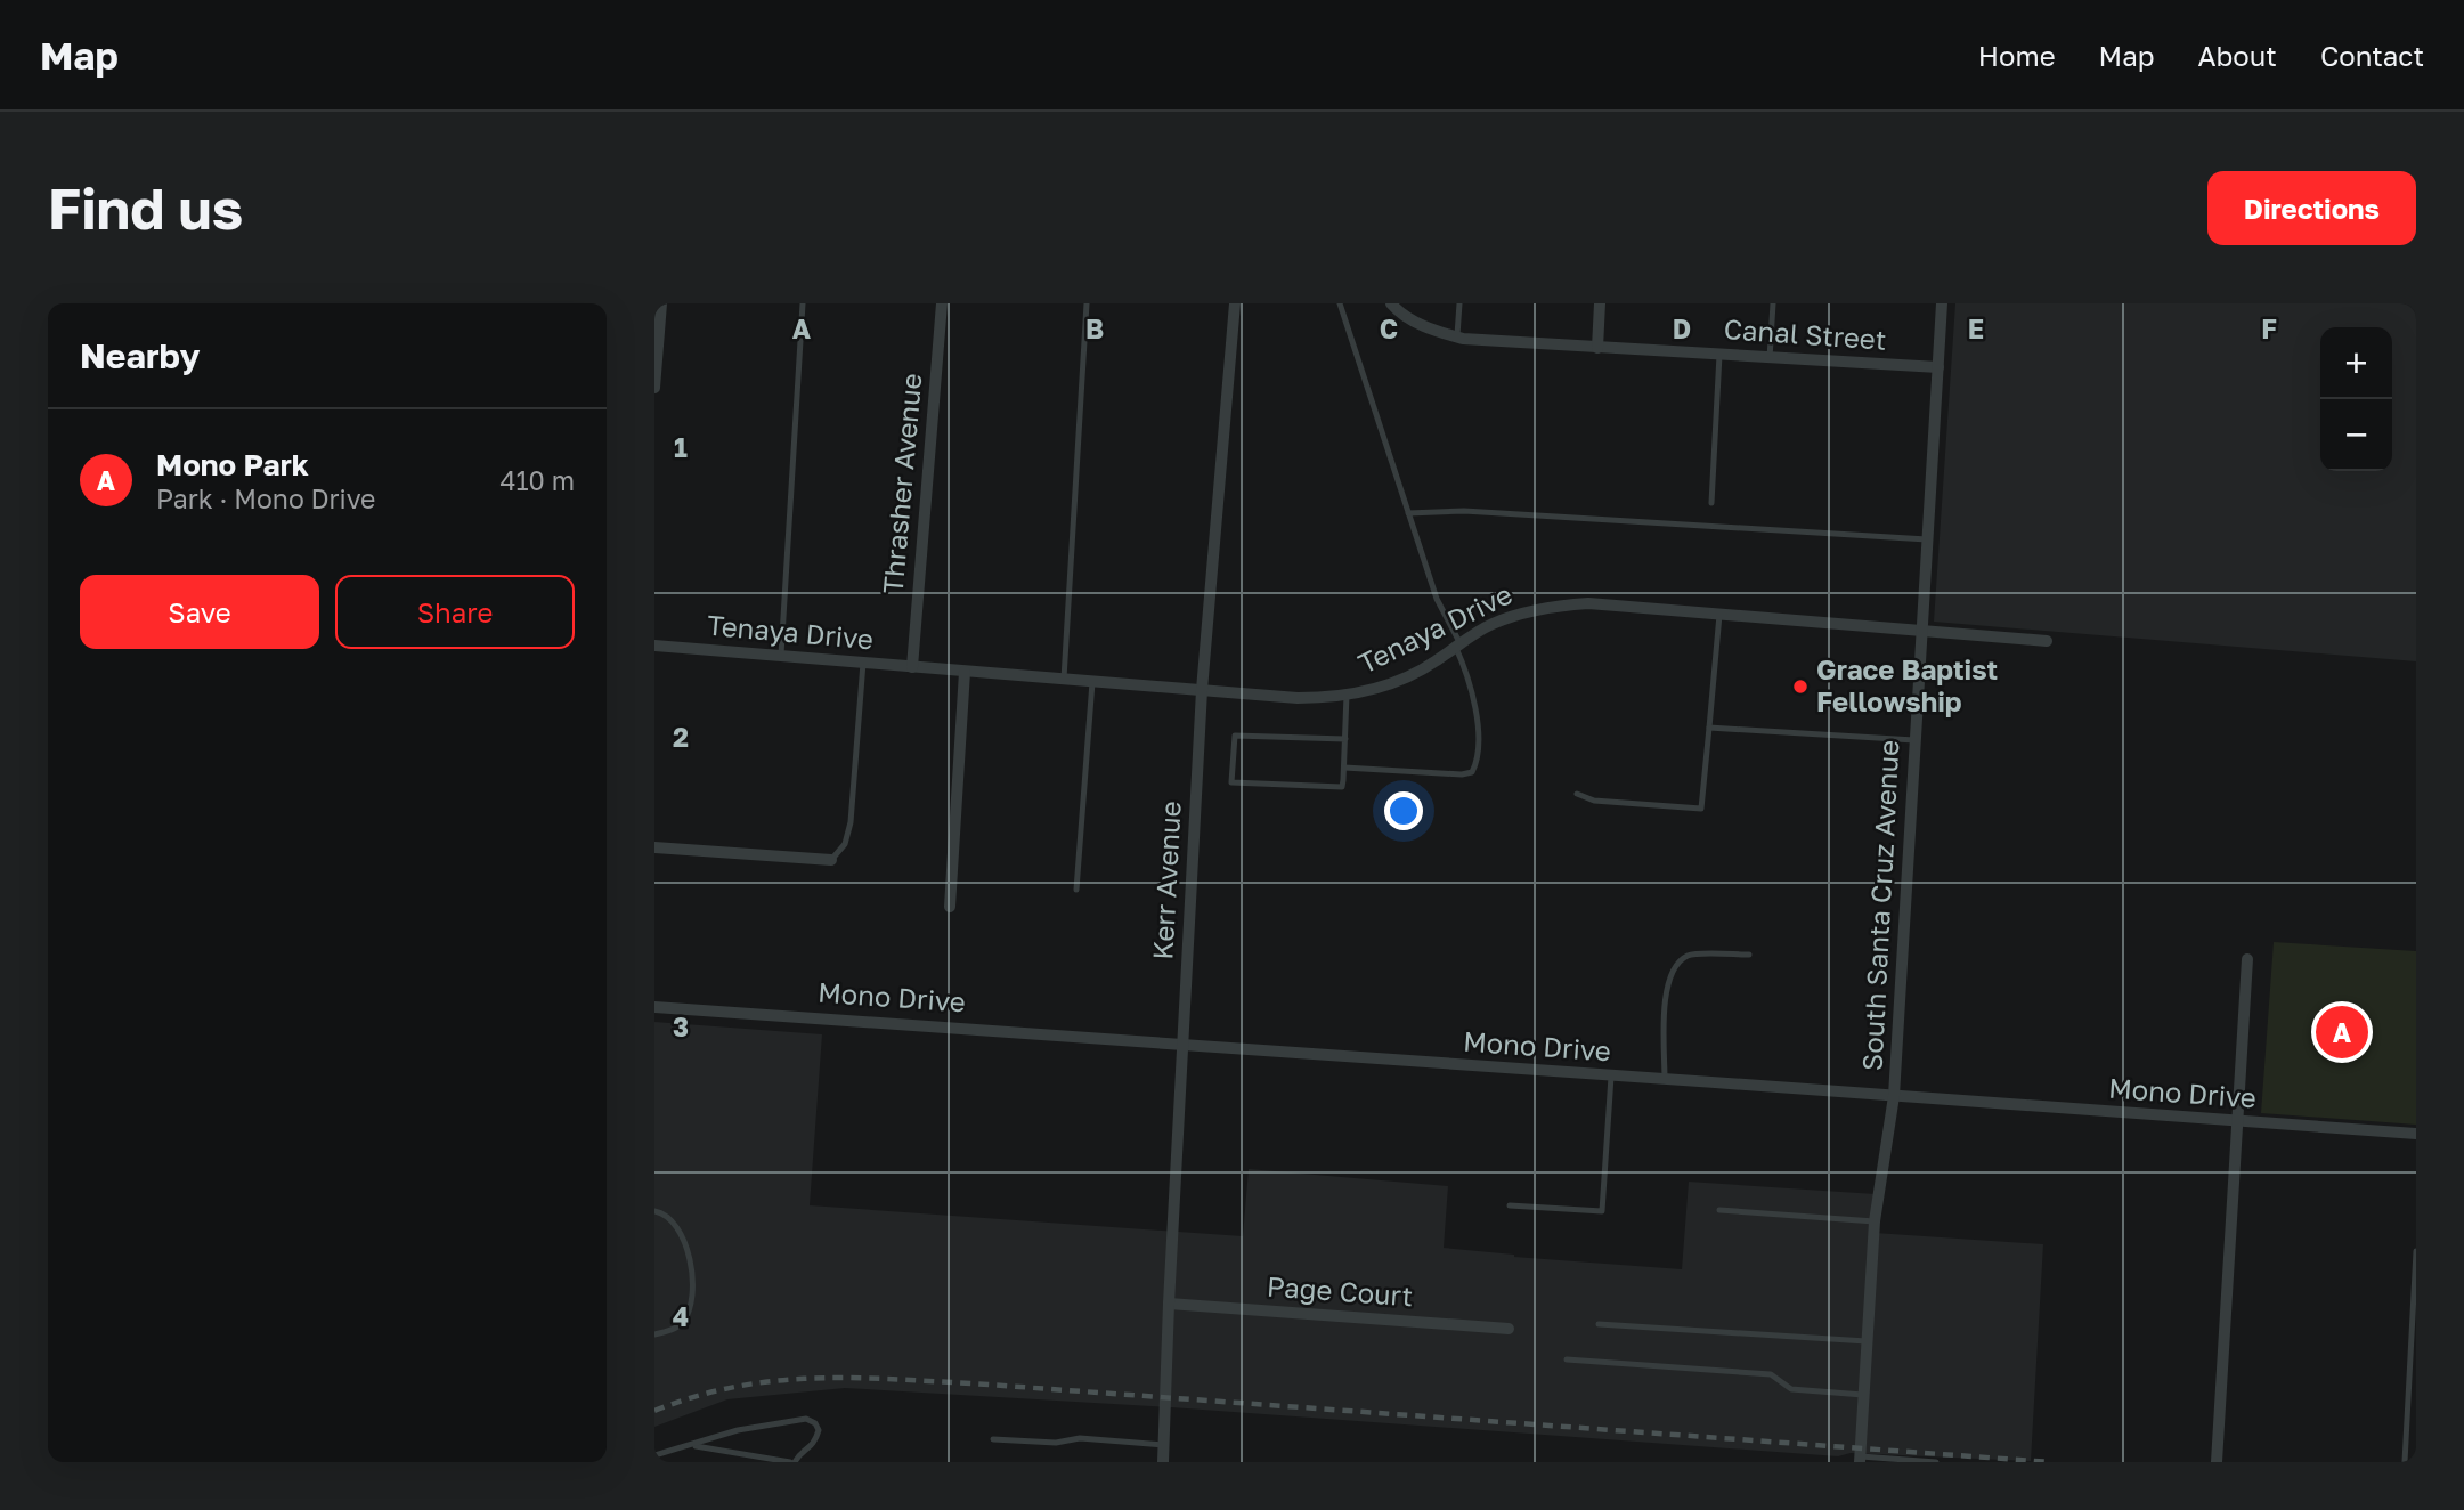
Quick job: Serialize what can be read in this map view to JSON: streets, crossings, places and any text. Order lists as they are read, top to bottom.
{
  "streets": {
    "street": [
      "Canal Street",
      "Thrasher Avenue",
      "Tenaya Drive",
      "Kerr Avenue",
      "South Santa Cruz Avenue",
      "Mono Drive",
      "Page Court"
    ]
  },
  "crossings": [
    ["Canal Street", "South Santa Cruz Avenue"],
    ["Thrasher Avenue", "Tenaya Drive"],
    ["Tenaya Drive", "Kerr Avenue"],
    ["Tenaya Drive", "South Santa Cruz Avenue"],
    ["Kerr Avenue", "Mono Drive"],
    ["Kerr Avenue", "Page Court"],
    ["South Santa Cruz Avenue", "Mono Drive"]
  ],
  "places": ["Grace Baptist Fellowship"],
  "page": {
    "header": "Map",
    "nav": [
      "Home",
      "Map",
      "About",
      "Contact"
    ],
    "buttons": [
      "Directions",
      ["Save", "Share"]
    ],
    "title": "Find us",
    "heading": "Nearby",
    "map_buttons": ["+", "−"],
    "list": [
      {
        "mark": "A",
        "name": "Mono Park",
        "note": "Park · Mono Drive",
        "value": "410 m"
      }
    ],
    "pins": "A"
  },
  "grid": {
    "columns": [
      "A",
      "B",
      "C",
      "D",
      "E",
      "F"
    ],
    "rows": [
      "1",
      "2",
      "3",
      "4"
    ]
  }
}
